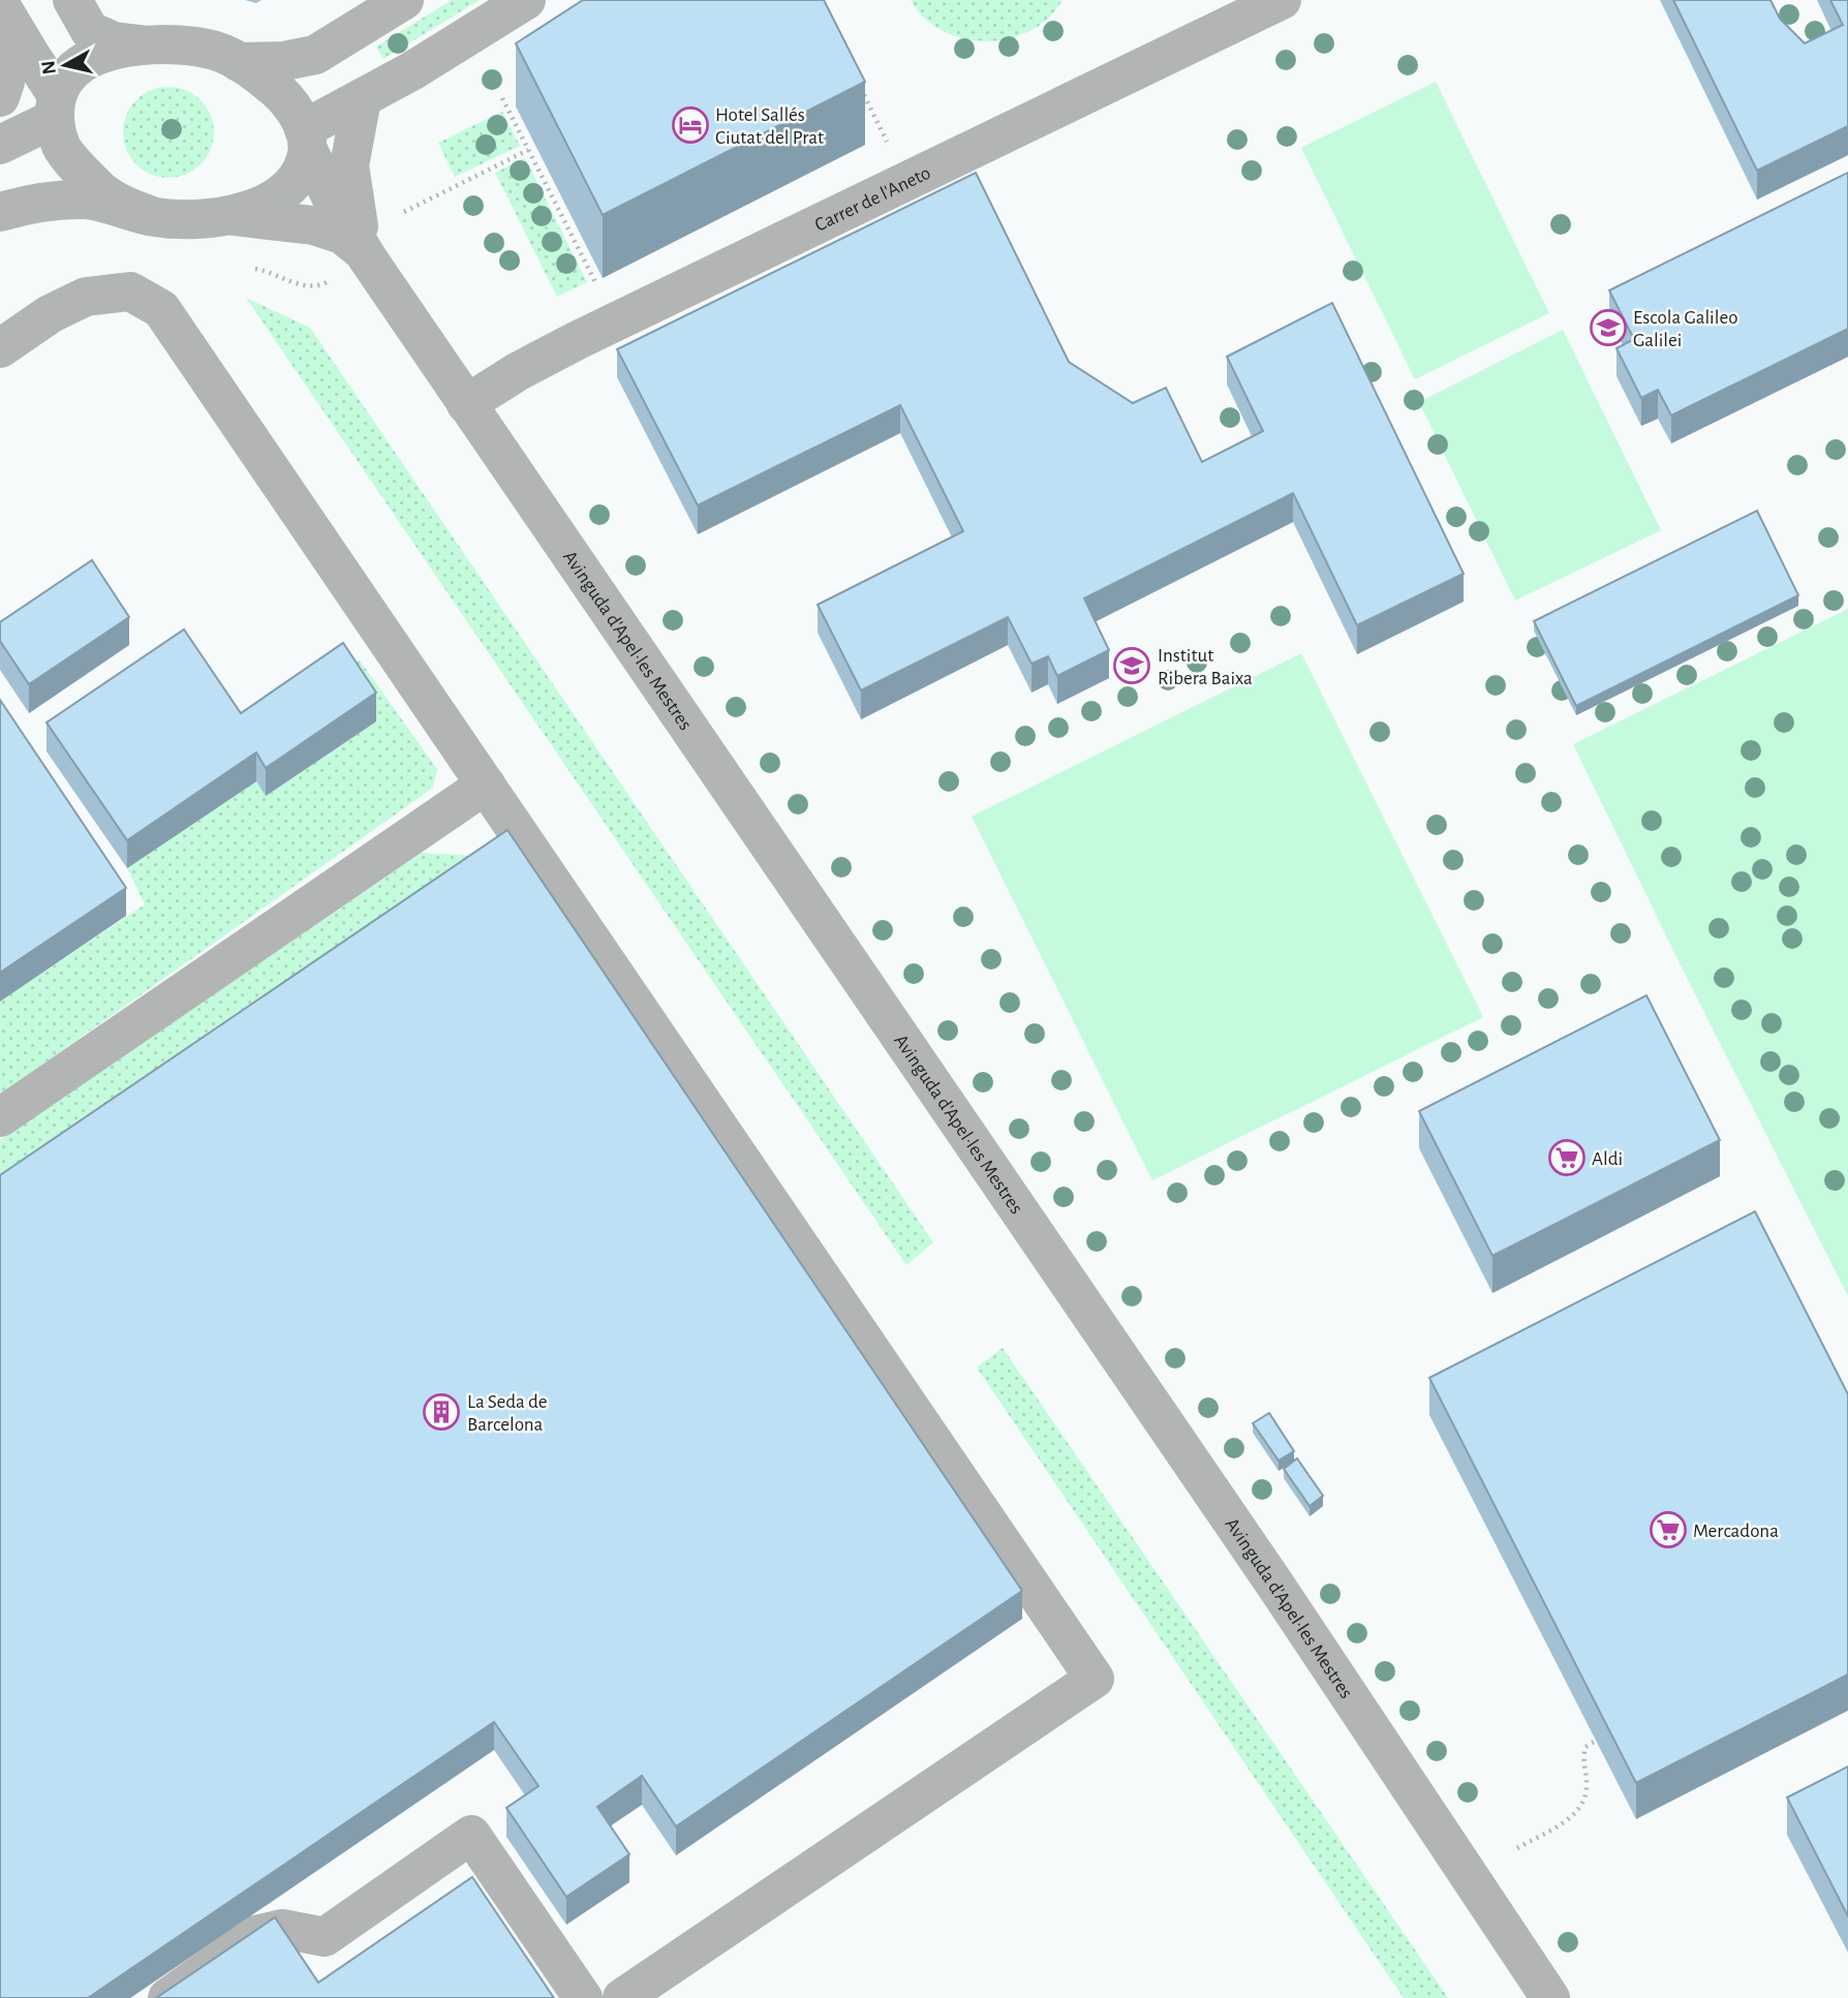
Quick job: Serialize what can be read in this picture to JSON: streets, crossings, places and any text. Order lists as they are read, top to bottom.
{
  "streets": {
    "street": ["Carrer de l'Aneto", "Avinguda d'Apel·les Mestres"]
  },
  "crossings": [
    ["Carrer de l'Aneto", "Avinguda d'Apel·les Mestres"]
  ],
  "places": {
    "hotel": ["Hotel Sallés Ciutat del Prat"],
    "school or university": ["Escola Galileo Galilei", "Institut Ribera Baixa"],
    "supermarket": ["Aldi", "Mercadona"],
    "building": ["La Seda de Barcelona"]
  },
  "north": "left"
}
